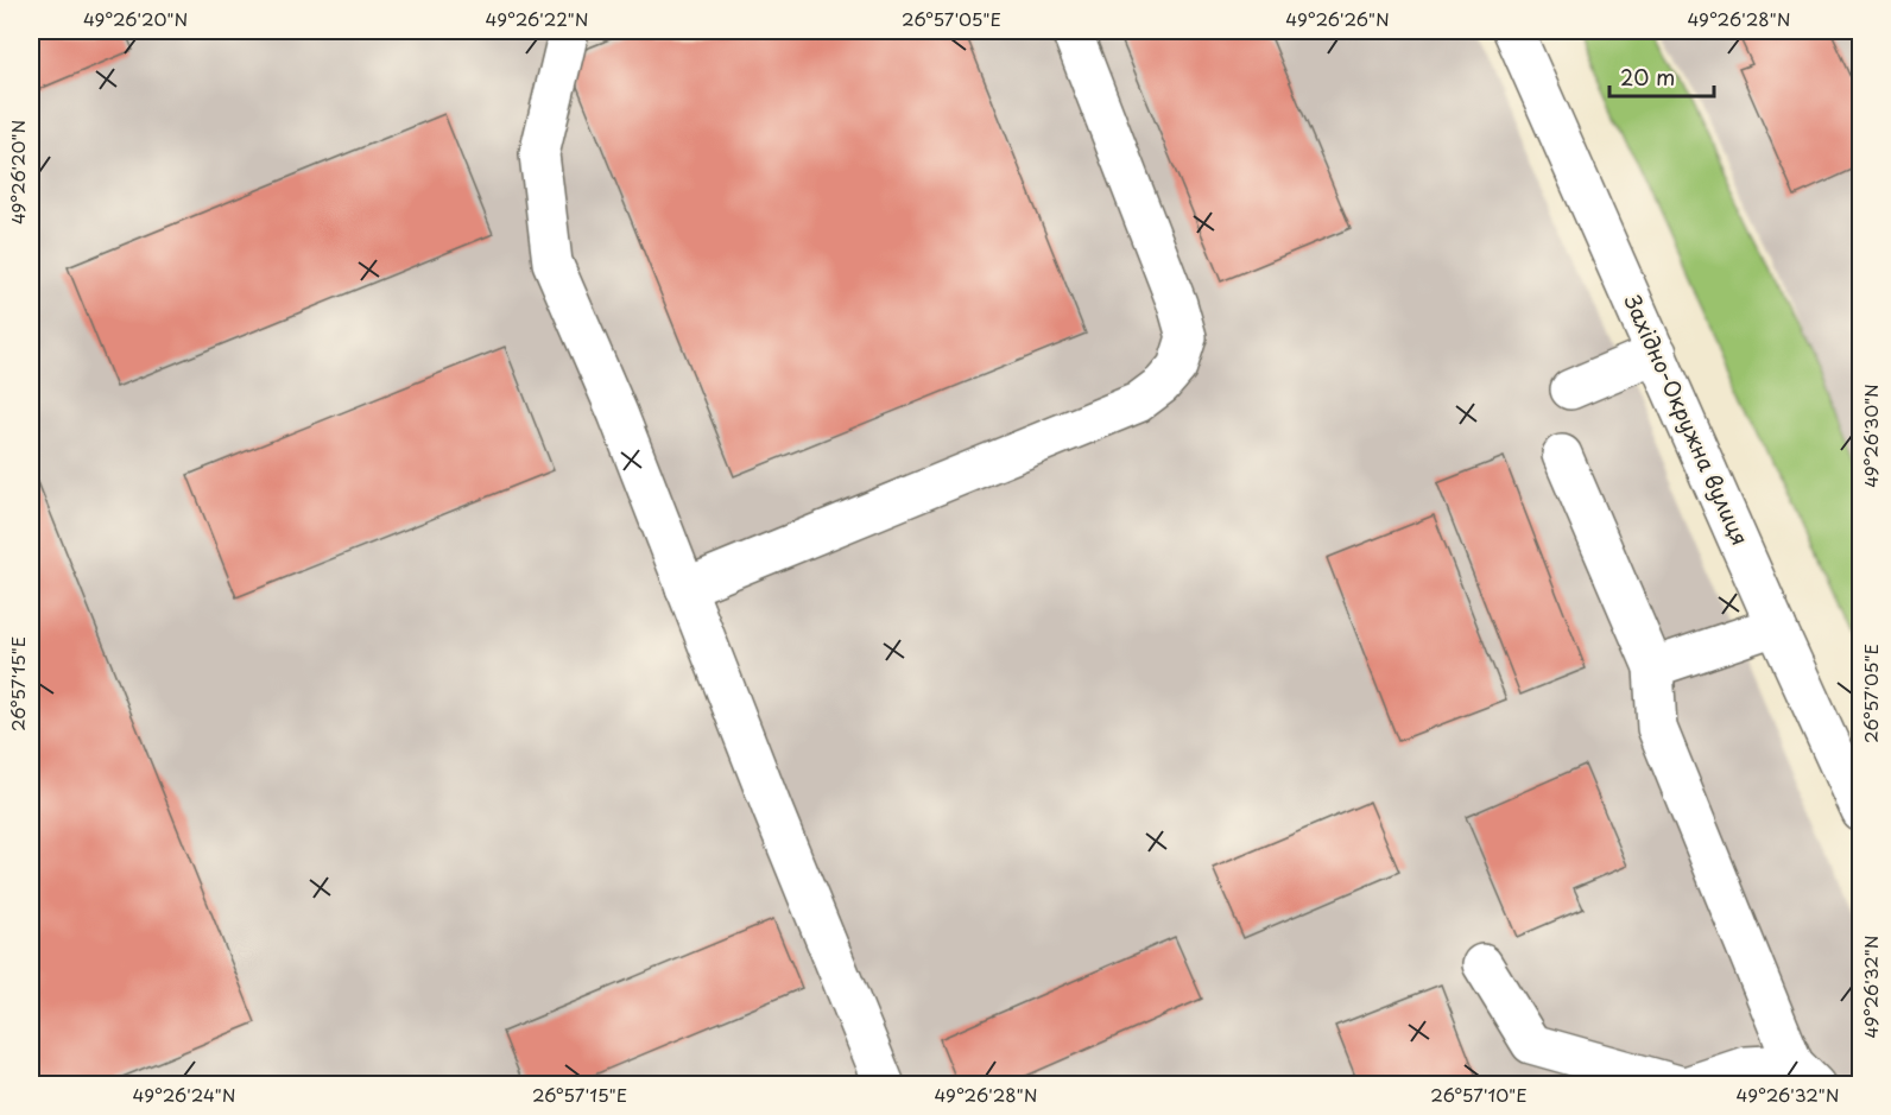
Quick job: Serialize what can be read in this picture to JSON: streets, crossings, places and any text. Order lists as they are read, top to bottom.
{
  "streets": {
    "main road": ["Західно-Окружна вулиця"]
  },
  "scale_bar": "20 m",
  "coordinates": [
    "49°26'20\"N",
    "49°26'22\"N",
    "26°57'05\"E",
    "49°26'26\"N",
    "49°26'28\"N",
    "49°26'30\"N",
    "26°57'15\"E",
    "49°26'32\"N",
    "49°26'24\"N",
    "26°57'10\"E"
  ]
}
